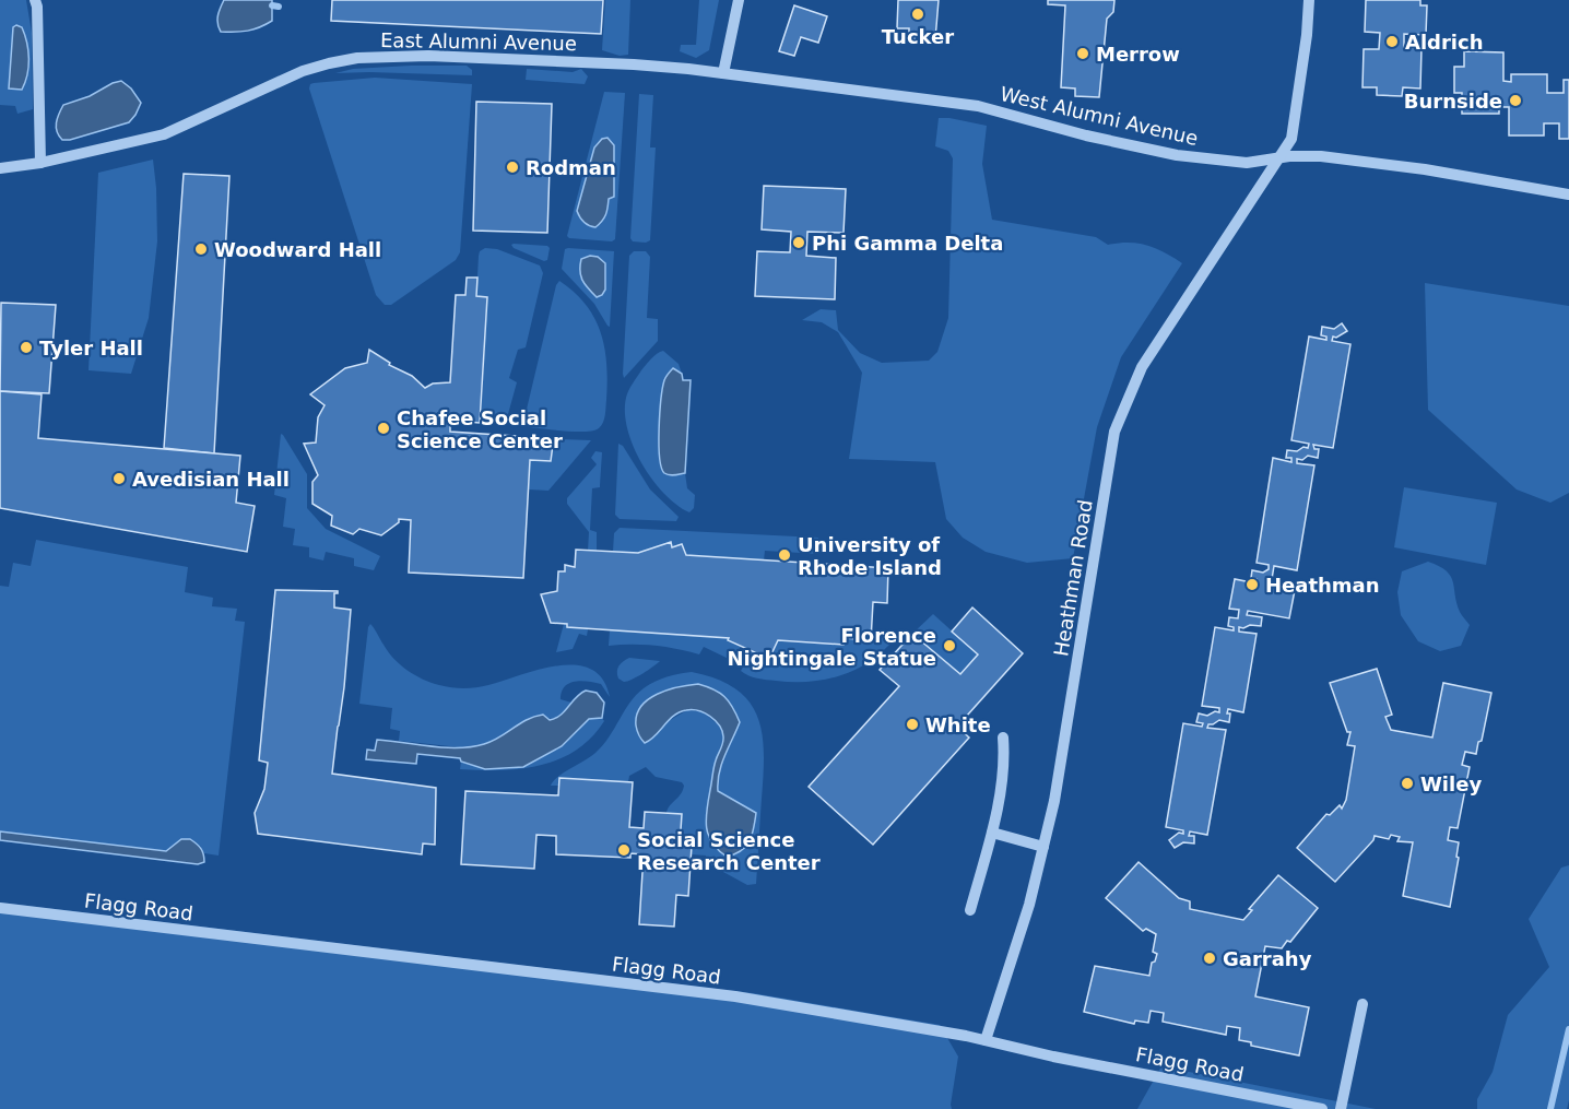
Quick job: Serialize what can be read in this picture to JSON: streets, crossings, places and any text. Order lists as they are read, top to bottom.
{
  "streets": {
    "street": [
      "East Alumni Avenue",
      "West Alumni Avenue",
      "Heathman Road",
      "Flagg Road"
    ]
  },
  "crossings": [
    ["East Alumni Avenue", "West Alumni Avenue"],
    ["West Alumni Avenue", "Heathman Road"],
    ["Heathman Road", "Flagg Road"]
  ],
  "places": [
    "Tucker",
    "Aldrich",
    "Merrow",
    "Burnside",
    "Rodman",
    "Phi Gamma Delta",
    "Woodward Hall",
    "Tyler Hall",
    "Chafee Social Science Center",
    "Avedisian Hall",
    "University of Rhode Island",
    "Heathman",
    "Florence Nightingale Statue",
    "White",
    "Wiley",
    "Social Science Research Center",
    "Garrahy"
  ]
}
